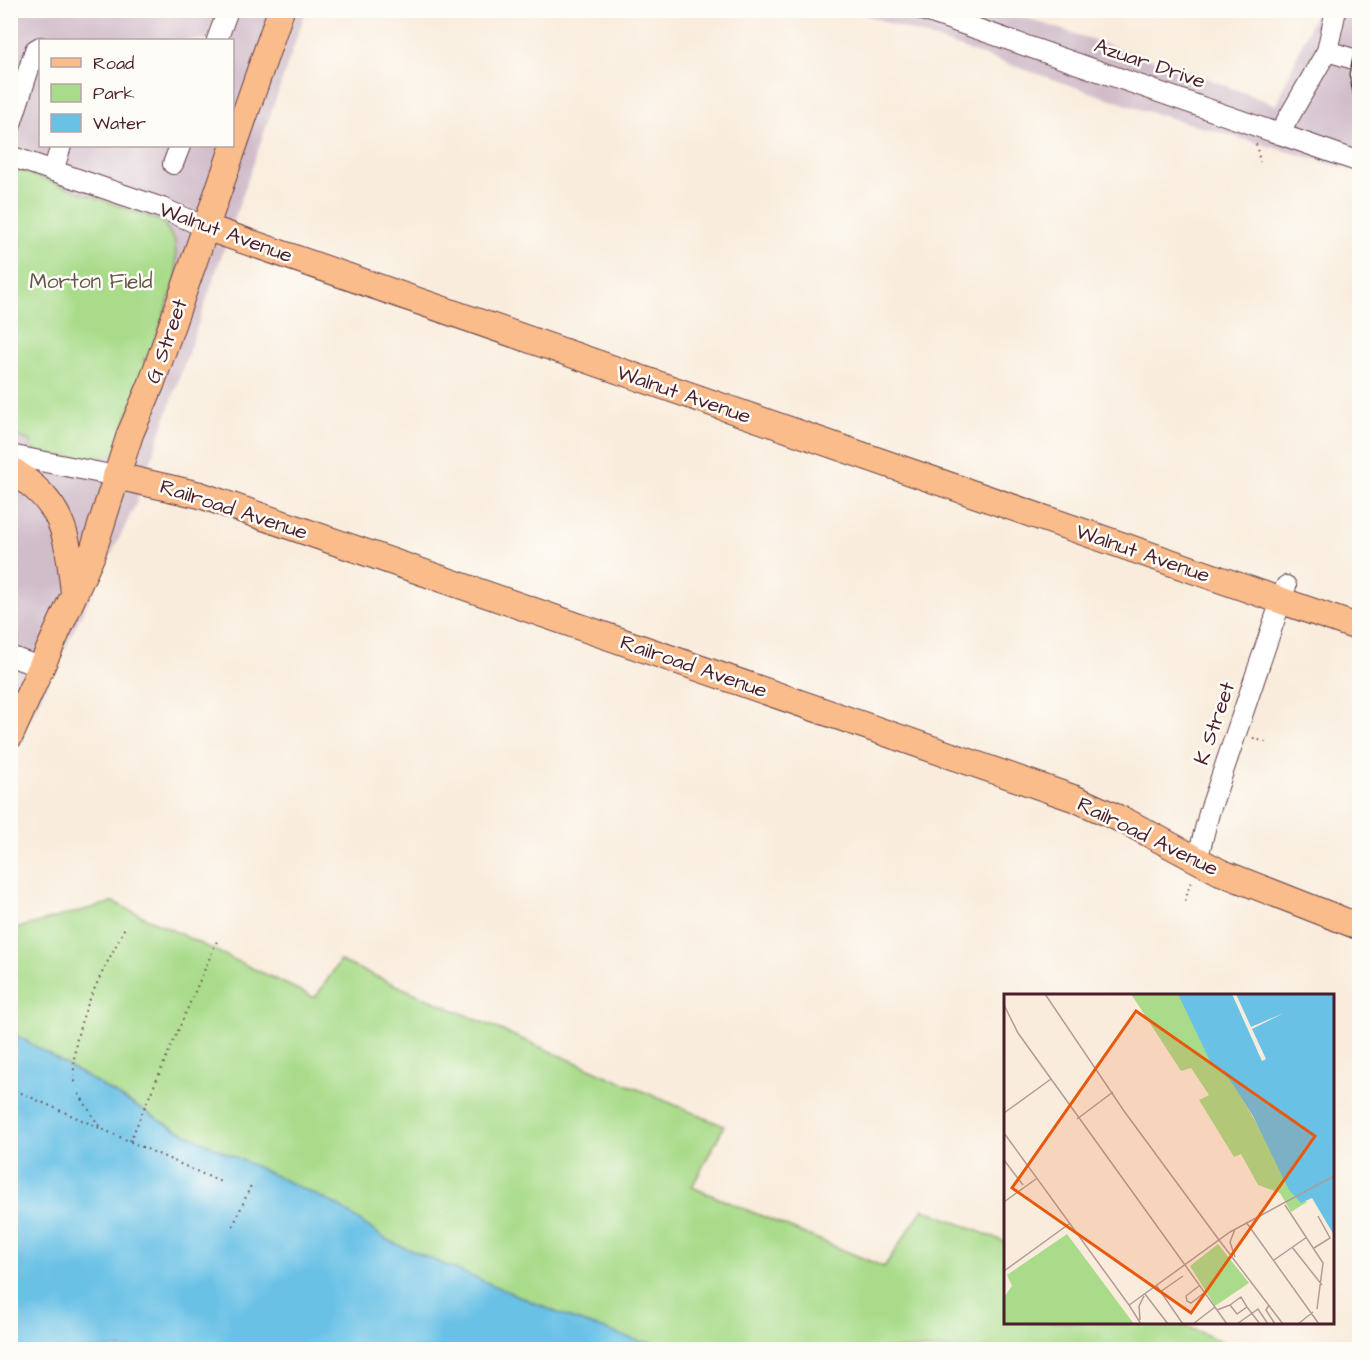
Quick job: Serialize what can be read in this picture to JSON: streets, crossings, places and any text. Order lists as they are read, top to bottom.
{
  "streets": {
    "main road": ["Walnut Avenue", "G Street", "Railroad Avenue"],
    "street": ["Azuar Drive", "K Street"]
  },
  "crossings": [
    ["Walnut Avenue", "G Street"],
    ["Walnut Avenue", "K Street"],
    ["G Street", "Railroad Avenue"],
    ["Railroad Avenue", "K Street"]
  ],
  "parks": ["Morton Field"],
  "legend": ["Road", "Park", "Water"]
}
